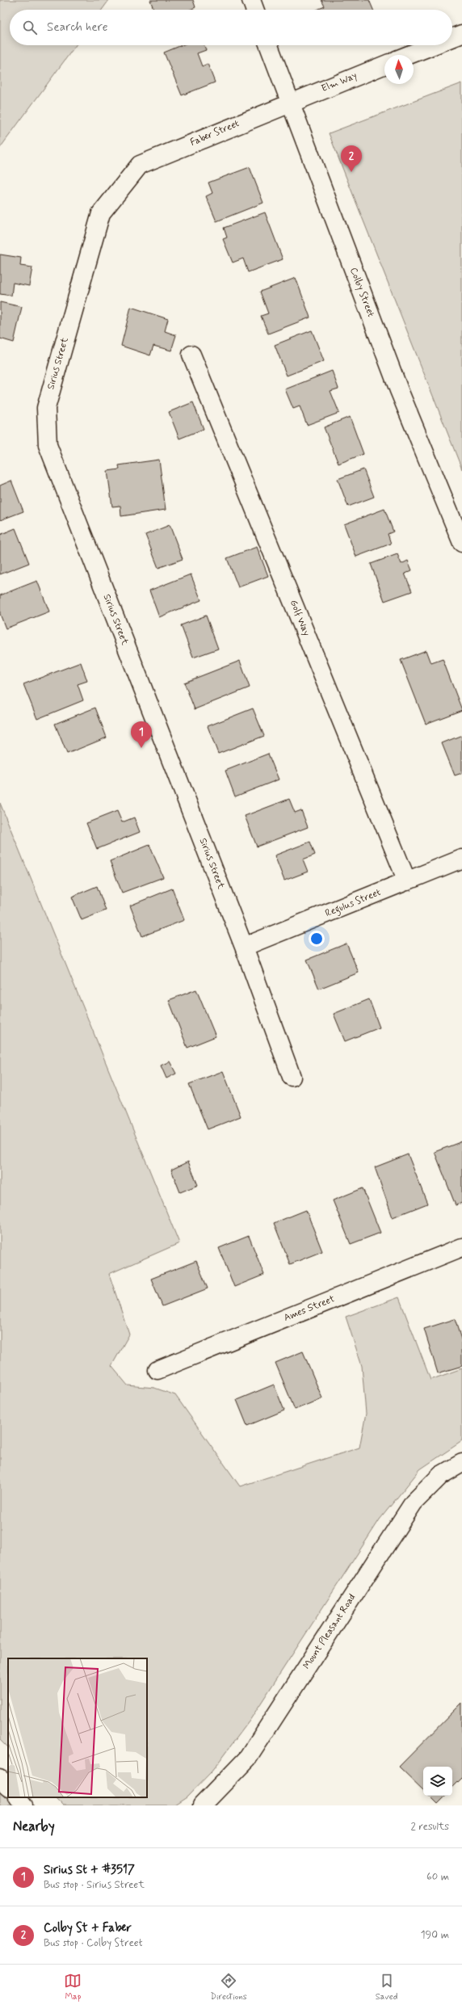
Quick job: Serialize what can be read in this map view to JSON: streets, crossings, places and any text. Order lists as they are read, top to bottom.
{
  "streets": {
    "street": [
      "Elm Way",
      "Faber Street",
      "Colby Street",
      "Sirius Street",
      "Golf Way",
      "Regulus Street",
      "Ames Street",
      "Mount Pleasant Road"
    ]
  },
  "crossings": [
    ["Elm Way", "Faber Street"],
    ["Elm Way", "Colby Street"],
    ["Faber Street", "Colby Street"],
    ["Faber Street", "Sirius Street"],
    ["Sirius Street", "Regulus Street"],
    ["Golf Way", "Regulus Street"]
  ],
  "north": "top",
  "page": {
    "search": "Search here",
    "pins": ["2", "1"],
    "heading": ["Nearby", "2 results"],
    "list": [
      {
        "mark": "1",
        "name": "Sirius St + #3517",
        "note": "Bus stop · Sirius Street",
        "value": "60 m"
      },
      {
        "mark": "2",
        "name": "Colby St + Faber",
        "note": "Bus stop · Colby Street",
        "value": "190 m"
      }
    ],
    "nav": ["Map", "Directions", "Saved"]
  }
}
